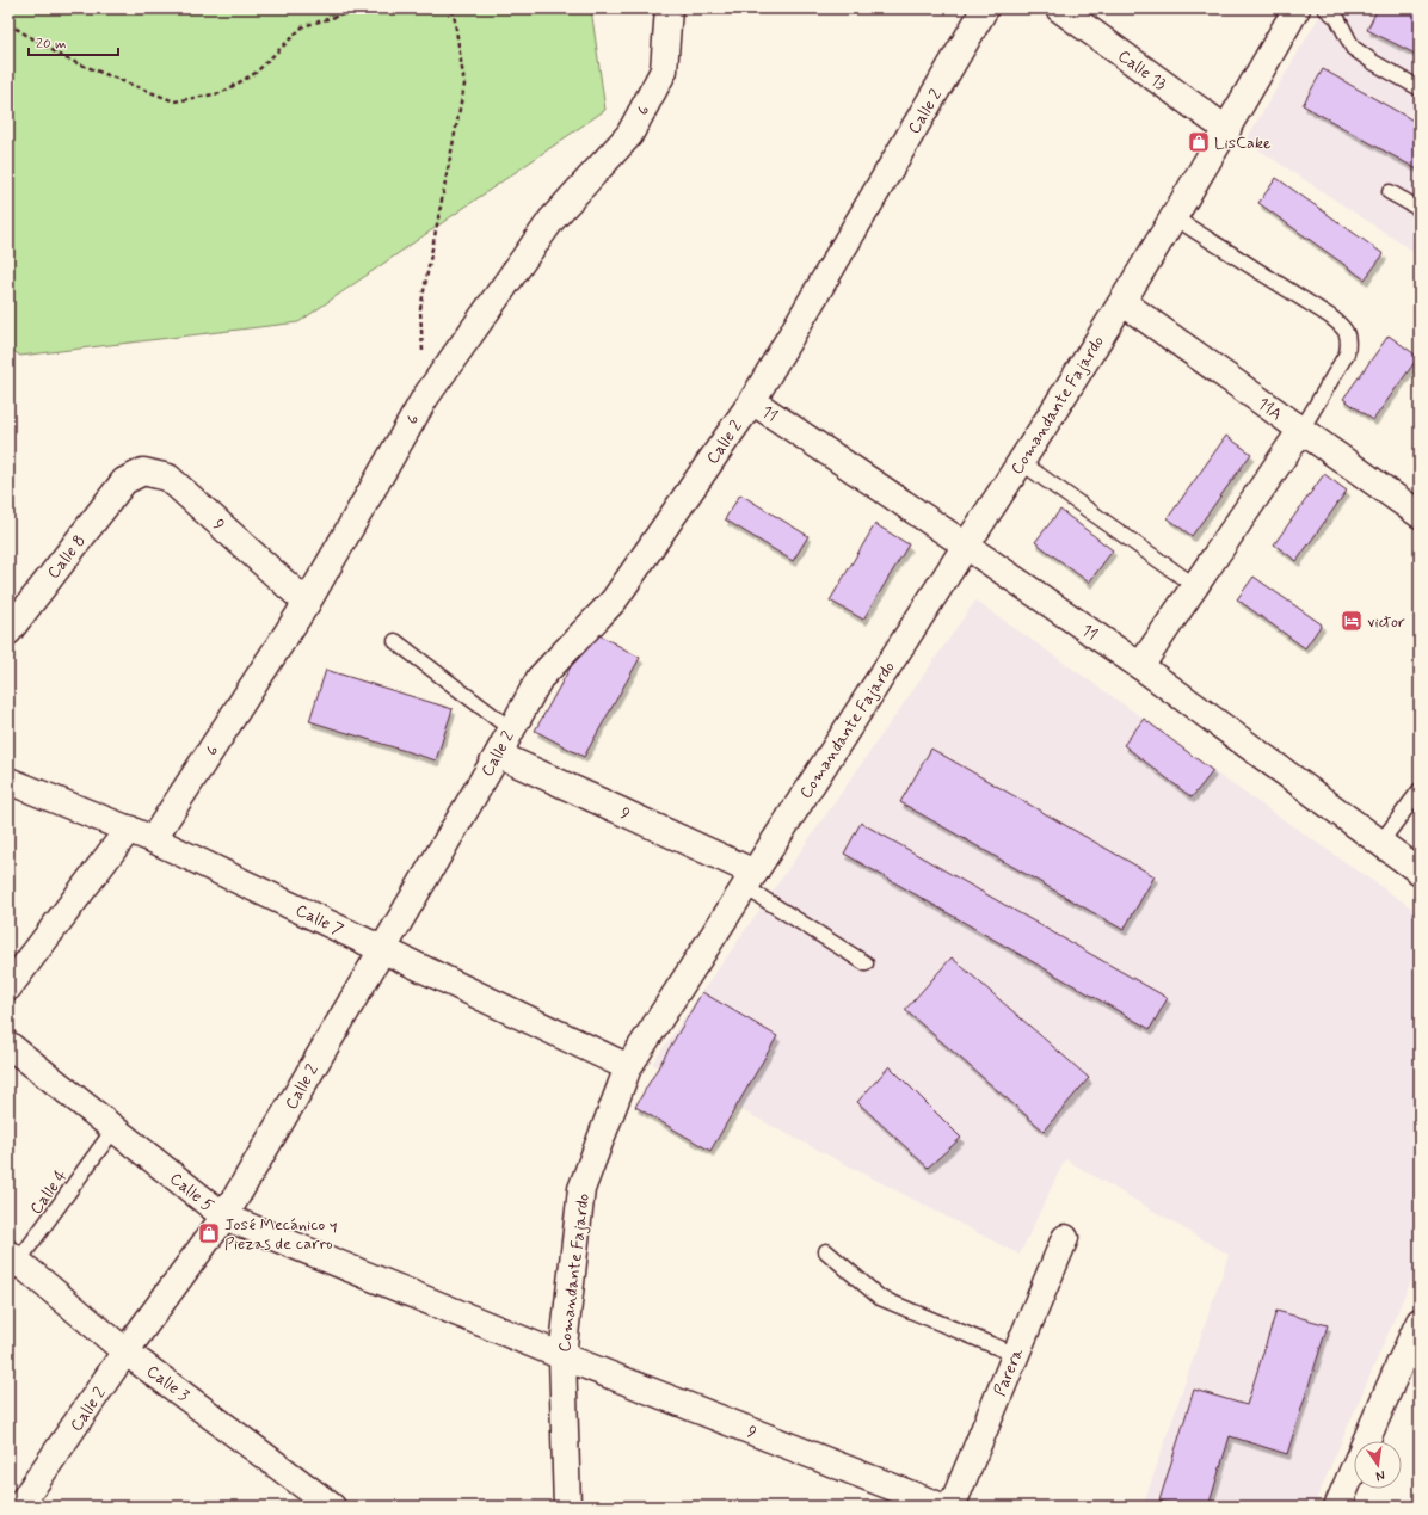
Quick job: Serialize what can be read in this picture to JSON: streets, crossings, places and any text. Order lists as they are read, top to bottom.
{
  "streets": {
    "street": [
      "Calle 13",
      "6",
      "Calle 2",
      "Comandante Fajardo",
      "11A",
      "11",
      "9",
      "Calle 8",
      "Calle 7",
      "Calle 5",
      "Parera",
      "Calle 3"
    ],
    "lane": ["Calle 4"]
  },
  "crossings": [
    ["Calle 13", "Comandante Fajardo"],
    ["6", "9"],
    ["6", "Calle 7"],
    ["Calle 2", "11"],
    ["Calle 2", "9"],
    ["Calle 2", "Calle 7"],
    ["Calle 2", "Calle 5"],
    ["Calle 2", "Calle 3"],
    ["Comandante Fajardo", "11A"],
    ["Comandante Fajardo", "11"],
    ["Comandante Fajardo", "9"],
    ["Comandante Fajardo", "Calle 7"],
    ["Comandante Fajardo", "Calle 5"],
    ["9", "Calle 8"],
    ["9", "Calle 5"],
    ["Calle 4", "Calle 5"],
    ["Calle 4", "Calle 3"]
  ],
  "places": {
    "shop": ["LisCake", "José Mecánico y Piezas de carro"],
    "hotel": ["victor"]
  },
  "scale_bar": "20 m",
  "north": "bottom"
}
